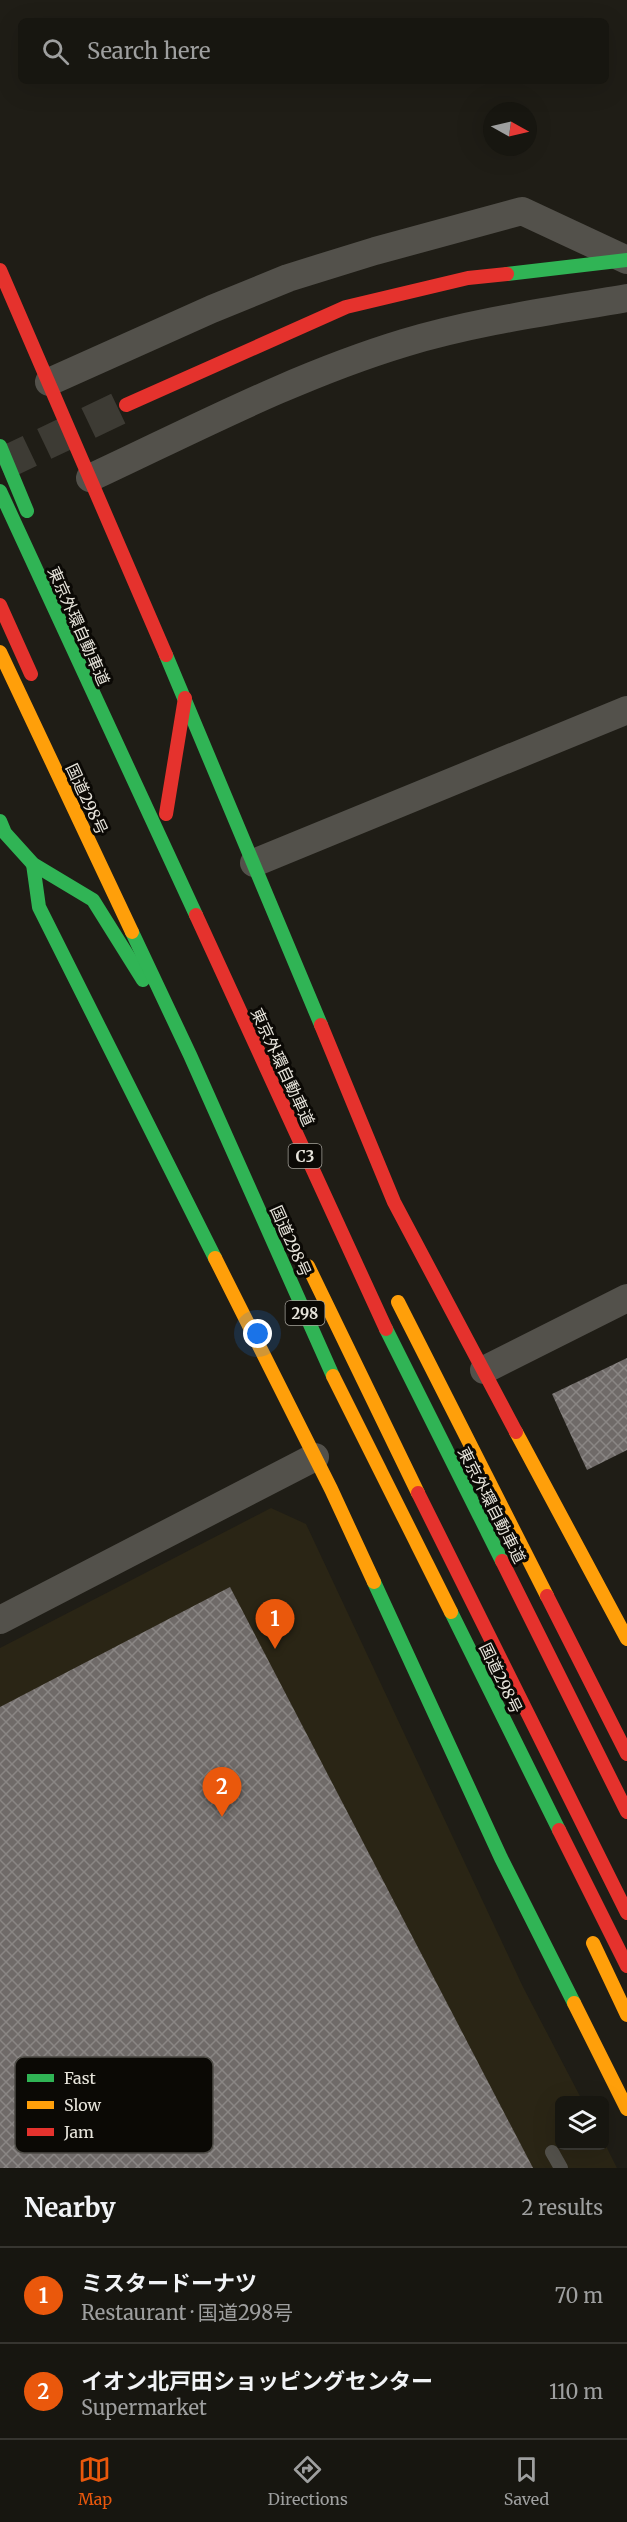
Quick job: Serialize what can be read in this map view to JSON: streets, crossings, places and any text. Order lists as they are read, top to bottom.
{
  "streets": {
    "main road": [
      "東京外環自動車道",
      "国道298号",
      "C3",
      "298"
    ]
  },
  "legend": ["Fast", "Slow", "Jam"],
  "north": "right",
  "page": {
    "search": "Search here",
    "pins": ["1", "2"],
    "heading": ["Nearby", "2 results"],
    "list": [
      {
        "mark": "1",
        "name": "ミスタードーナツ",
        "note": "Restaurant · 国道298号",
        "value": "70 m"
      },
      {
        "mark": "2",
        "name": "イオン北戸田ショッピングセンター",
        "note": "Supermarket",
        "value": "110 m"
      }
    ],
    "nav": ["Map", "Directions", "Saved"]
  }
}
